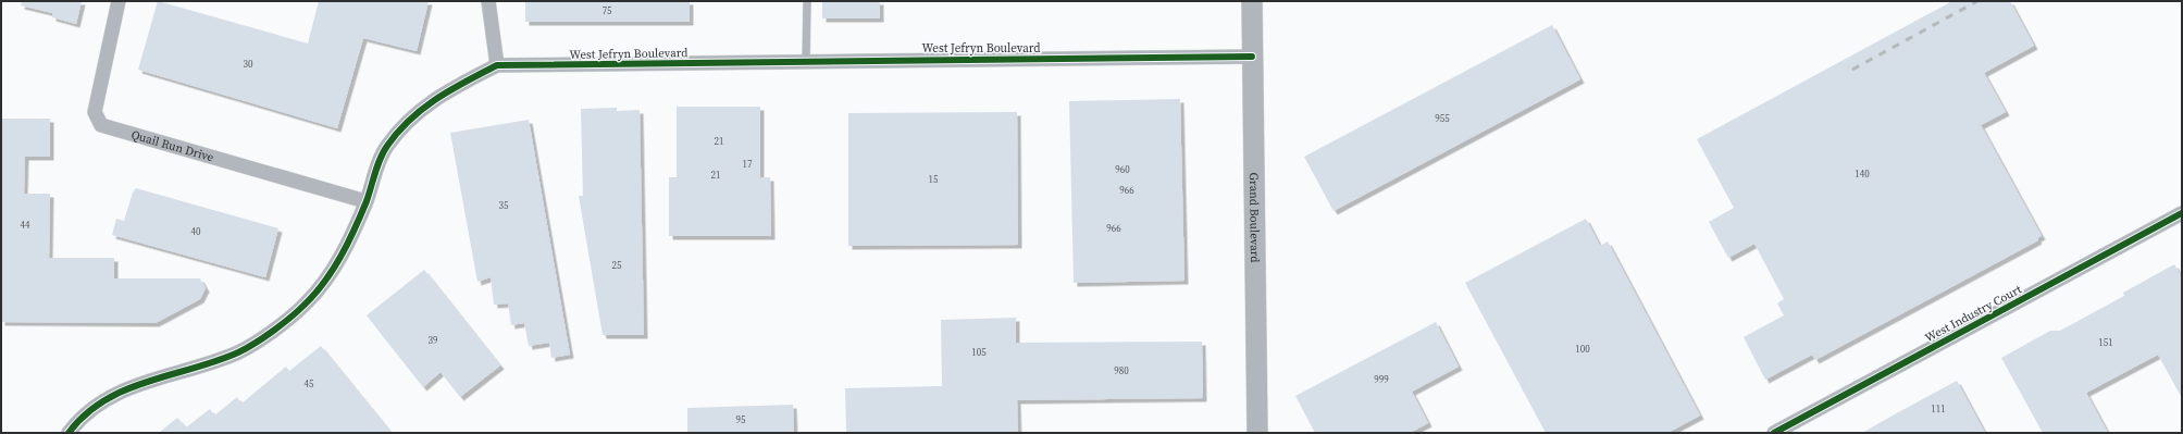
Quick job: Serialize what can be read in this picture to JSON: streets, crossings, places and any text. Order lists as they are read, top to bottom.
{
  "streets": {
    "street": [
      "West Jefryn Boulevard",
      "Quail Run Drive",
      "Grand Boulevard",
      "West Industry Court"
    ]
  },
  "crossings": [
    ["West Jefryn Boulevard", "Quail Run Drive"],
    ["West Jefryn Boulevard", "Grand Boulevard"]
  ],
  "house_numbers": [
    "75",
    "30",
    "955",
    "21",
    "17",
    "960",
    "140",
    "21",
    "15",
    "966",
    "35",
    "44",
    "966",
    "40",
    "25",
    "39",
    "151",
    "100",
    "105",
    "980",
    "999",
    "45",
    "111",
    "95"
  ]
}
